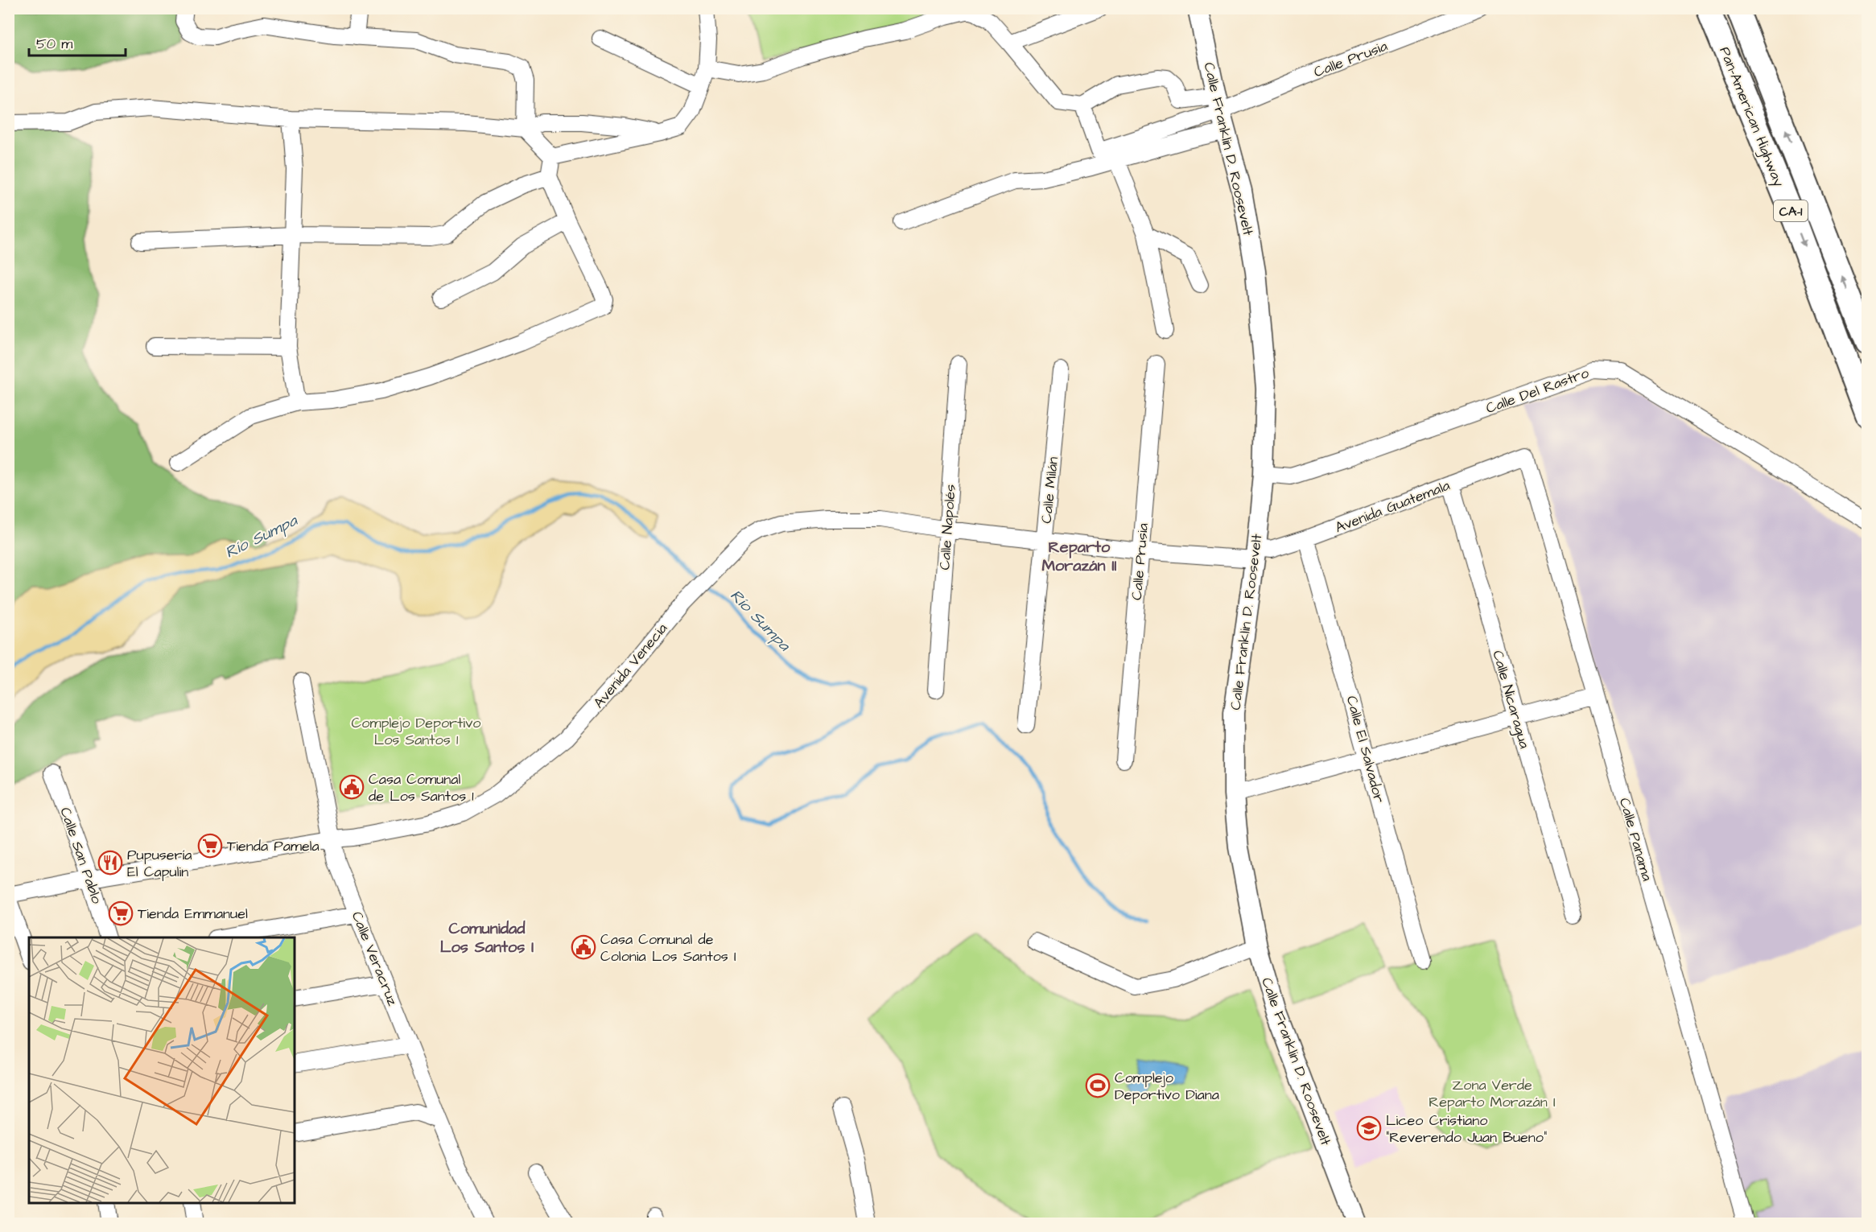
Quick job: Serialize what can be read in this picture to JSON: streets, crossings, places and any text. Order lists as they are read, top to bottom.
{
  "streets": {
    "highway": ["Pan-American Highway", "CA-1"],
    "main road": ["Calle Franklin D. Roosevelt"],
    "street": [
      "Calle Prusia",
      "Calle Del Rastro",
      "Calle Milán",
      "Avenida Guatemala",
      "Calle Napolés",
      "Avenida Venecia",
      "Calle Nicaragua",
      "Calle El Salvador",
      "Calle Panama",
      "Calle San Pablo",
      "Calle Veracruz"
    ]
  },
  "crossings": [
    ["Calle Prusia", "Calle Franklin D. Roosevelt"],
    ["Calle Prusia", "Avenida Venecia"],
    ["Calle Franklin D. Roosevelt", "Calle Del Rastro"],
    ["Calle Franklin D. Roosevelt", "Avenida Guatemala"],
    ["Calle Franklin D. Roosevelt", "Avenida Venecia"],
    ["Calle Milán", "Avenida Venecia"],
    ["Avenida Guatemala", "Avenida Venecia"],
    ["Avenida Guatemala", "Calle Nicaragua"],
    ["Avenida Guatemala", "Calle El Salvador"],
    ["Avenida Guatemala", "Calle Panama"],
    ["Calle Napolés", "Avenida Venecia"],
    ["Avenida Venecia", "Calle San Pablo"],
    ["Avenida Venecia", "Calle Veracruz"]
  ],
  "districts": ["Reparto Morazán II", "Comunidad Los Santos I"],
  "water": ["Río Sumpa"],
  "parks": ["Complejo Deportivo Los Santos 1", "Zona Verde Reparto Morazán I"],
  "places": {
    "public building": ["Casa Comunal de Los Santos 1", "Casa Comunal de Colonia Los Santos I"],
    "supermarket": ["Tienda Pamela", "Tienda Emmanuel"],
    "restaurant": ["Pupusería El Capulin"],
    "sports": ["Complejo Deportivo Diana"],
    "school or university": ["Liceo Cristiano \"Reverendo Juan Bueno\""]
  },
  "scale_bar": "50 m"
}
